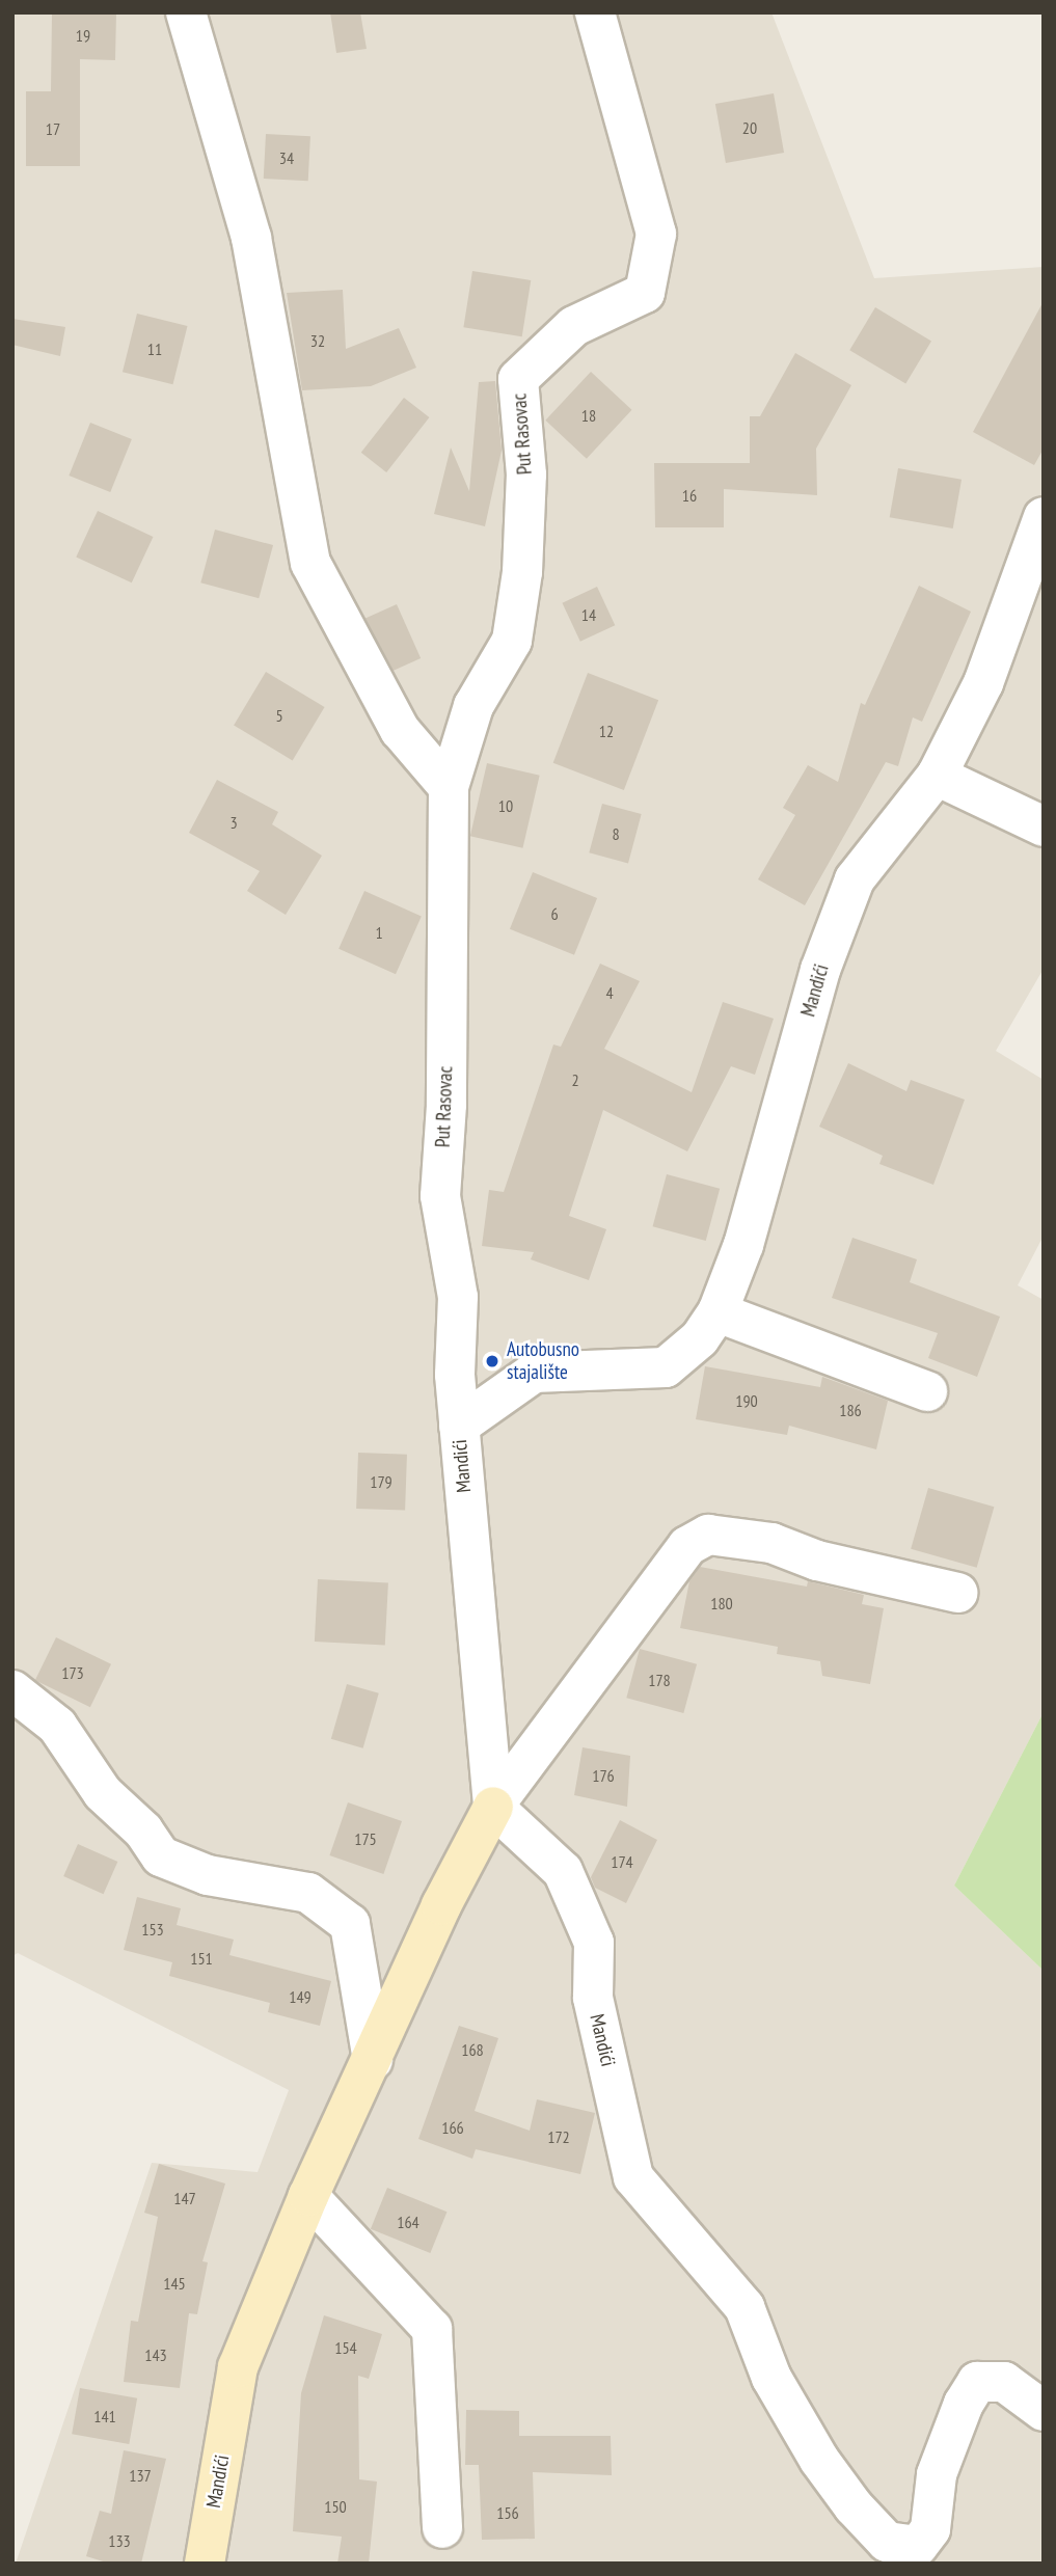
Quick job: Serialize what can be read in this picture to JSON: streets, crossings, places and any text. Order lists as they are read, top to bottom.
{
  "streets": {
    "street": ["Put Rasovac", "Mandići"]
  },
  "crossings": [
    ["Put Rasovac", "Mandići"]
  ],
  "places": ["Autobusno stajalište"],
  "house_numbers": [
    "19",
    "20",
    "17",
    "34",
    "32",
    "11",
    "18",
    "16",
    "14",
    "5",
    "12",
    "10",
    "3",
    "8",
    "6",
    "1",
    "4",
    "2",
    "190",
    "186",
    "179",
    "180",
    "173",
    "178",
    "176",
    "175",
    "174",
    "153",
    "151",
    "149",
    "168",
    "166",
    "172",
    "147",
    "164",
    "145",
    "154",
    "143",
    "141",
    "137",
    "150",
    "156",
    "133"
  ]
}
